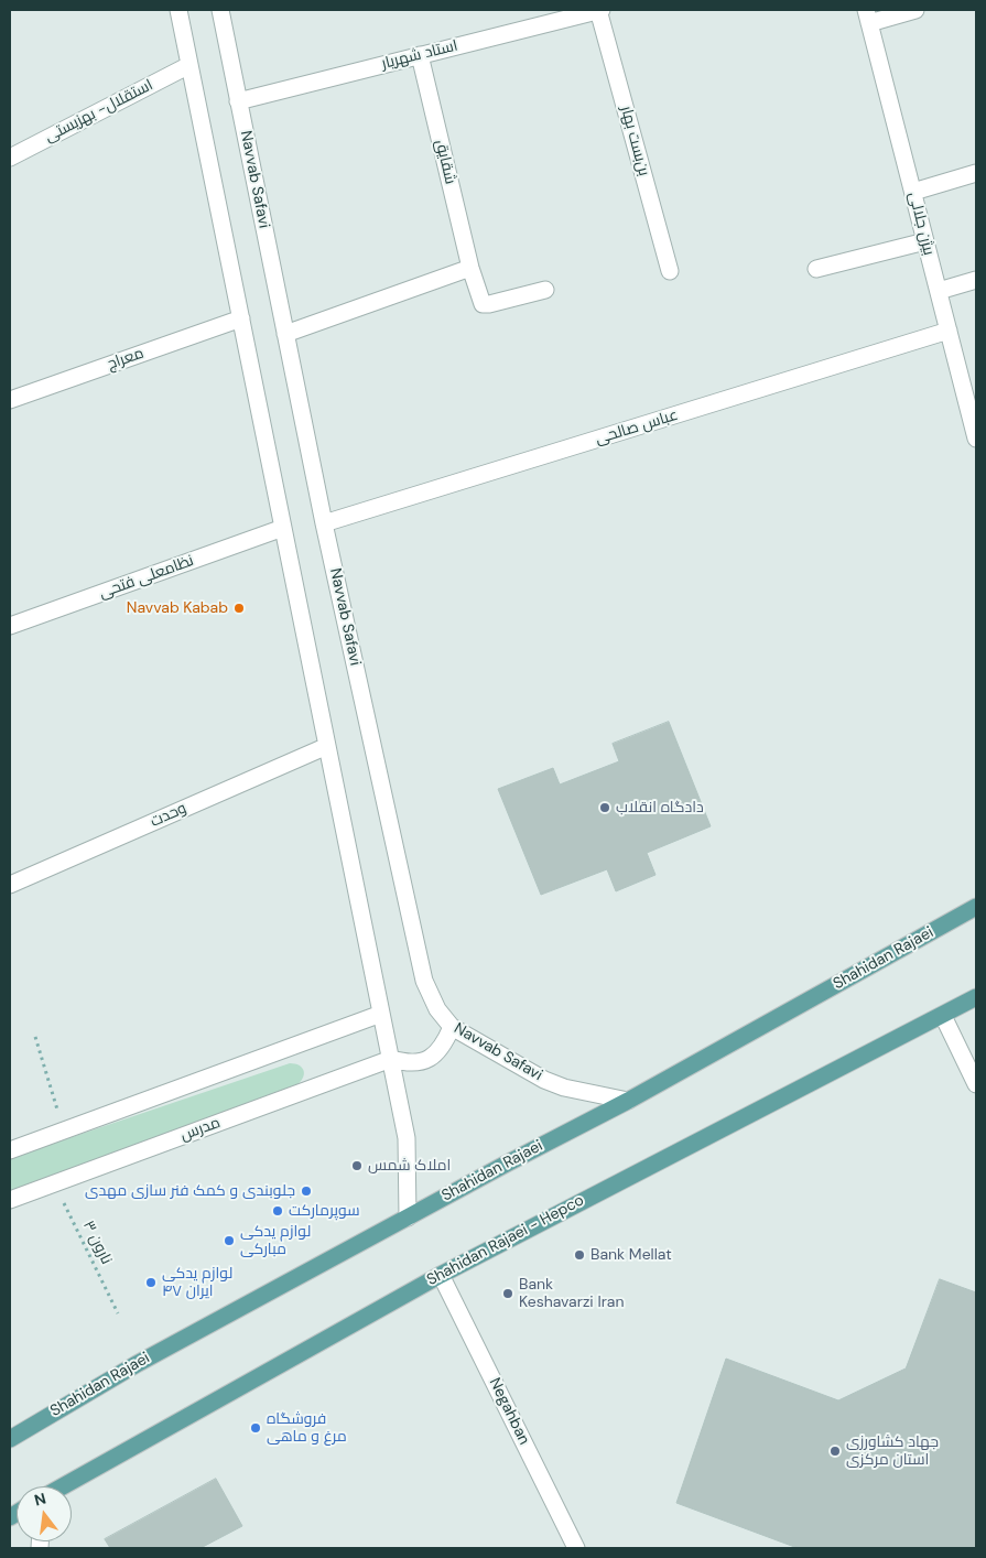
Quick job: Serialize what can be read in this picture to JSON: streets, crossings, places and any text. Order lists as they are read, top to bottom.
{
  "streets": {
    "main road": ["Shahidan Rajaei", "Shahidan Rajaei - Hepco"],
    "street": [
      "استاد شهریار",
      "استقلال- بهزیستی",
      "بن‌بست بهار",
      "شقایق",
      "Navvab Safavi",
      "بیژن جلالی",
      "معراج",
      "عباس صالحی",
      "نظامعلی فتحی",
      "وحدت",
      "مدرس",
      "Negahban"
    ],
    "path": ["نارون ۳"]
  },
  "crossings": [
    ["استاد شهریار", "بن‌بست بهار"],
    ["استاد شهریار", "شقایق"],
    ["استاد شهریار", "Navvab Safavi"],
    ["Navvab Safavi", "عباس صالحی"],
    ["Navvab Safavi", "Shahidan Rajaei"],
    ["بیژن جلالی", "عباس صالحی"],
    ["مدرس", "نارون ۳"],
    ["Shahidan Rajaei - Hepco", "Negahban"]
  ],
  "places": [
    "Navvab Kabab",
    "دادگاه انقلاب",
    "املاک شمس",
    "جلوبندی و کمک فنر سازی مهدی",
    "سوپرمارکت",
    "لوازم یدکی مبارکی",
    "Bank Mellat",
    "لوازم یدکی ایران ۴۷",
    "Bank Keshavarzi Iran",
    "فروشگاه مرغ و ماهی",
    "جهاد کشاورزی استان مرکزی"
  ],
  "north": "top"
}
